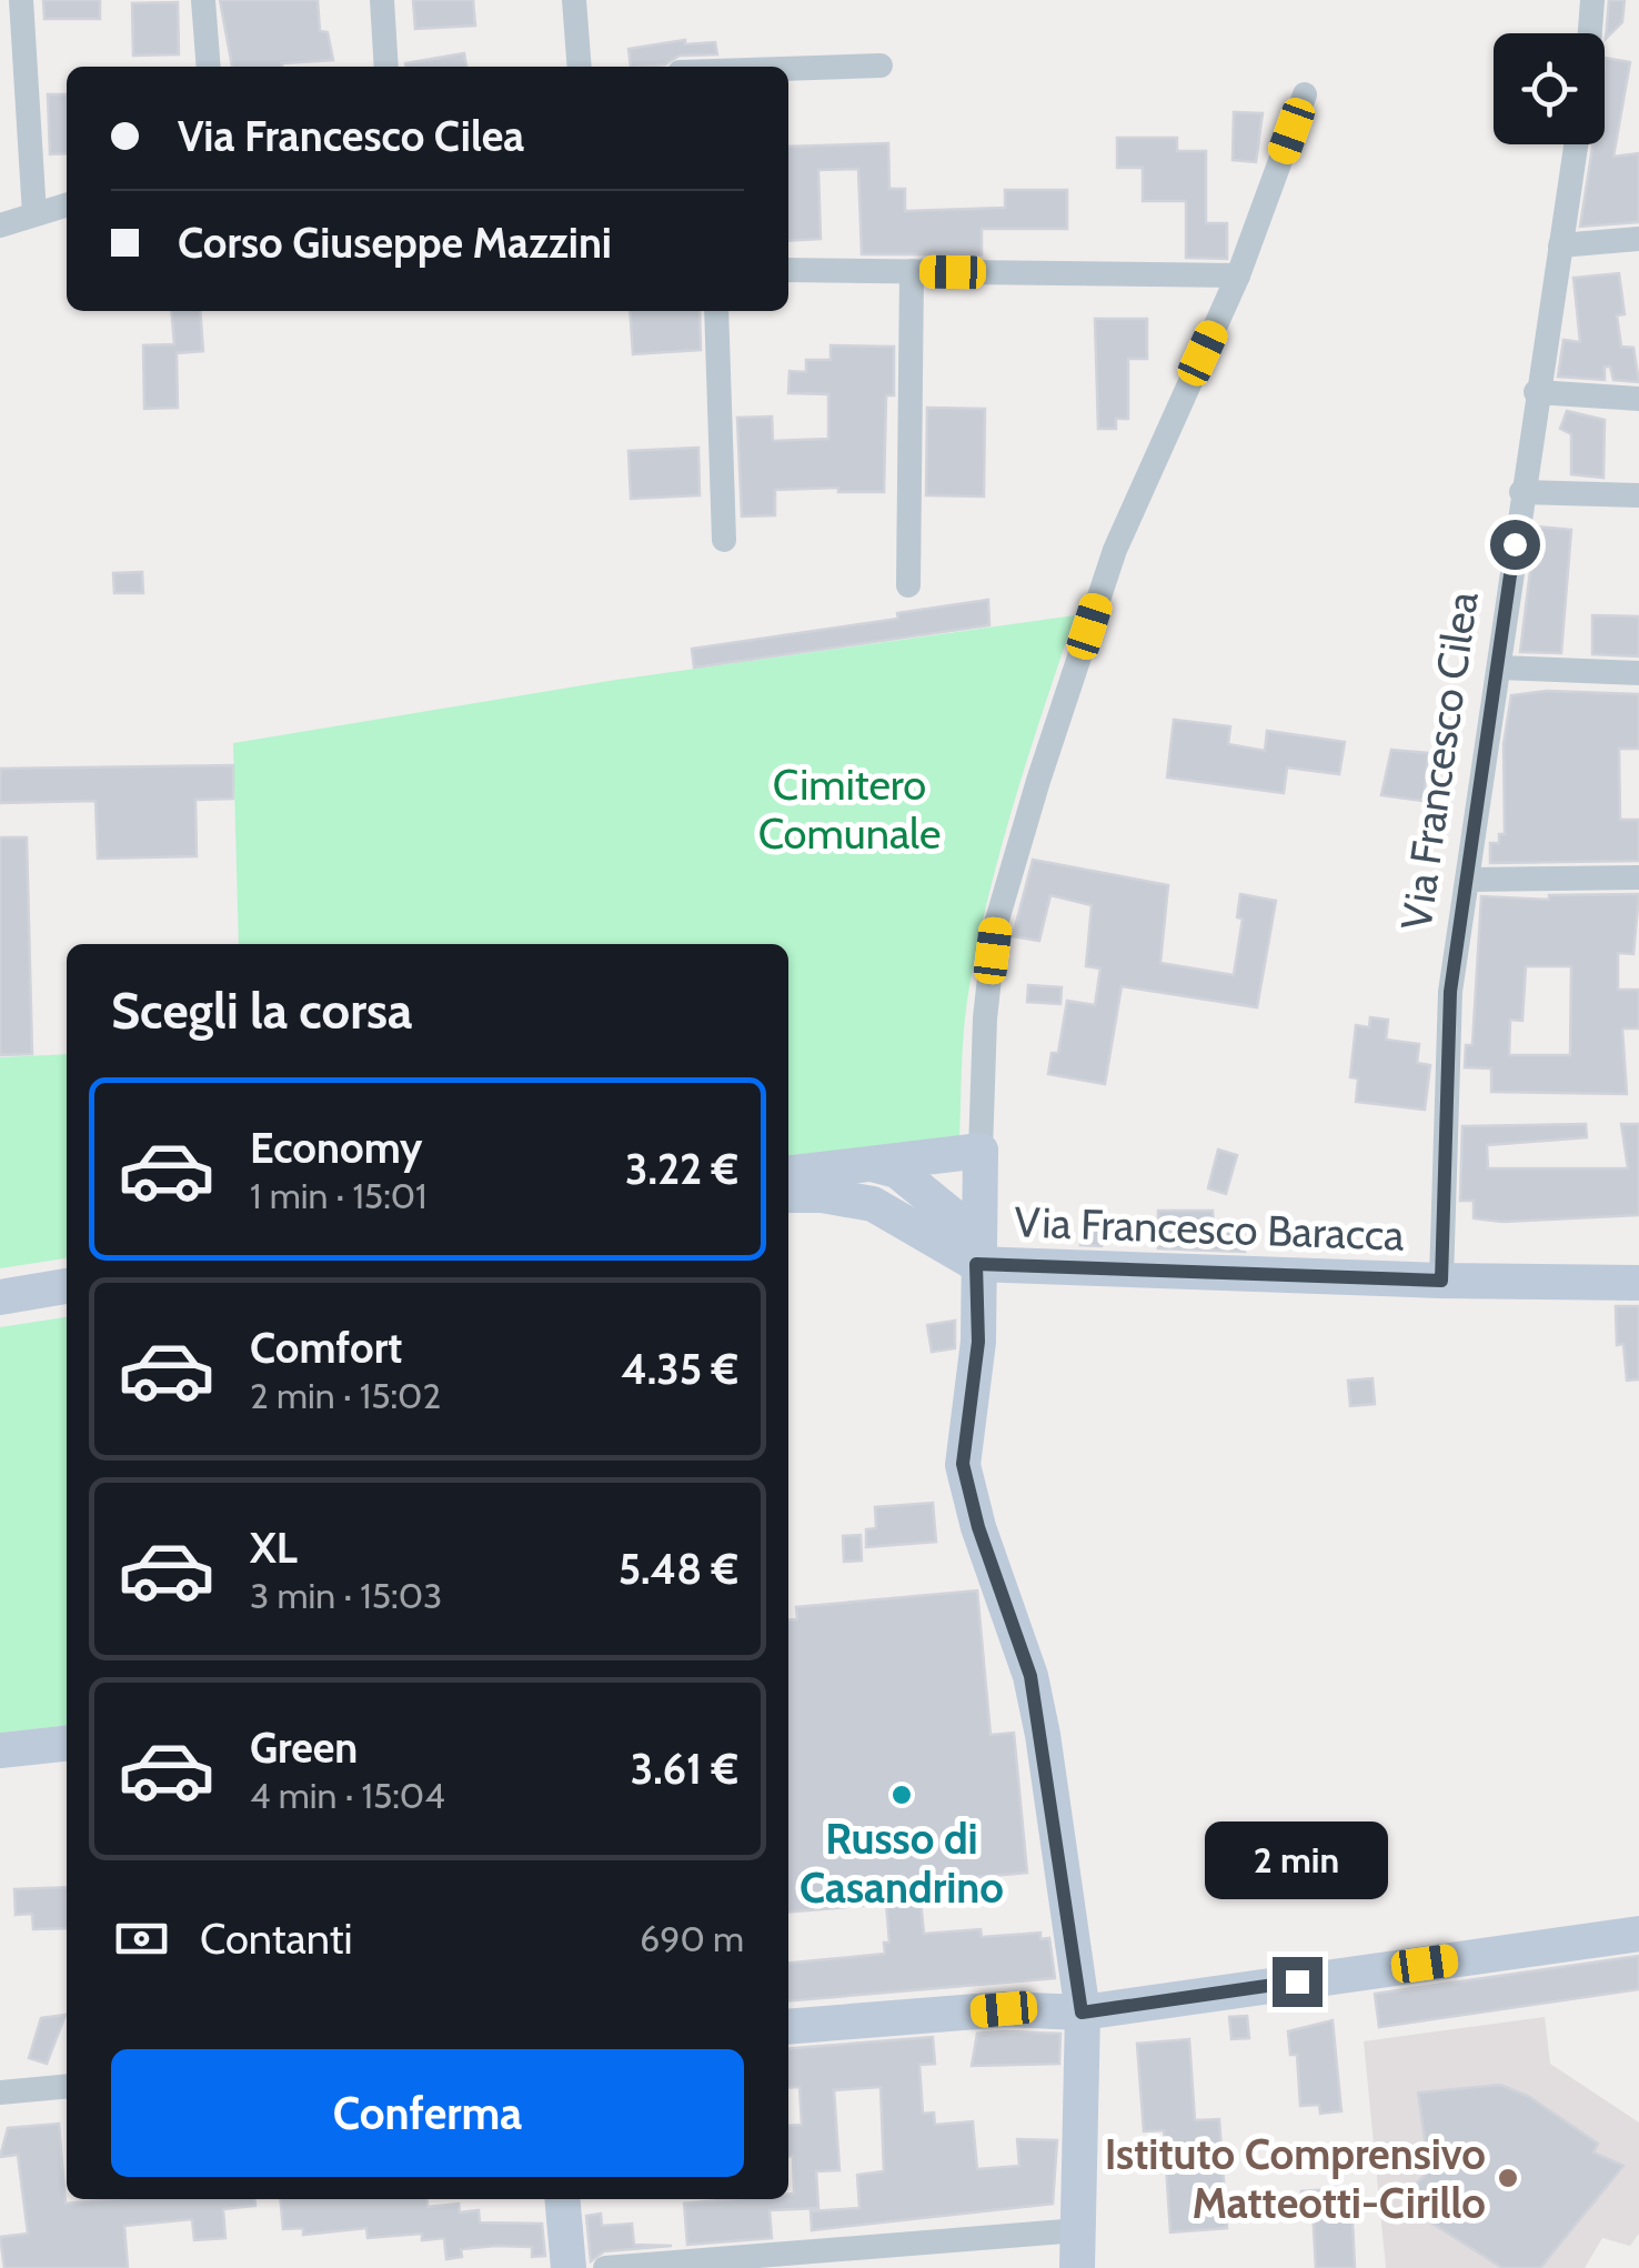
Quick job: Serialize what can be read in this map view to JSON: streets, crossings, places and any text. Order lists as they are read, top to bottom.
{
  "streets": {
    "street": ["Via Francesco Cilea", "Via Francesco Baracca"]
  },
  "crossings": [
    ["Via Francesco Cilea", "Via Francesco Baracca"]
  ],
  "parks": ["Cimitero Comunale"],
  "places": ["Russo di Casandrino", "Istituto Comprensivo Matteotti-Cirillo"],
  "page": {
    "banner": ["Via Francesco Cilea", "Corso Giuseppe Mazzini"],
    "heading": "Scegli la corsa",
    "list": [
      {
        "name": "Economy",
        "note": "1 min · 15:01",
        "value": "3.22 €"
      },
      {
        "name": "Comfort",
        "note": "2 min · 15:02",
        "value": "4.35 €"
      },
      {
        "name": "XL",
        "note": "3 min · 15:03",
        "value": "5.48 €"
      },
      {
        "name": "Green",
        "note": "4 min · 15:04",
        "value": "3.61 €"
      }
    ],
    "bubble": "2 min",
    "pay": ["Contanti", "690 m"],
    "buttons": "Conferma"
  }
}
